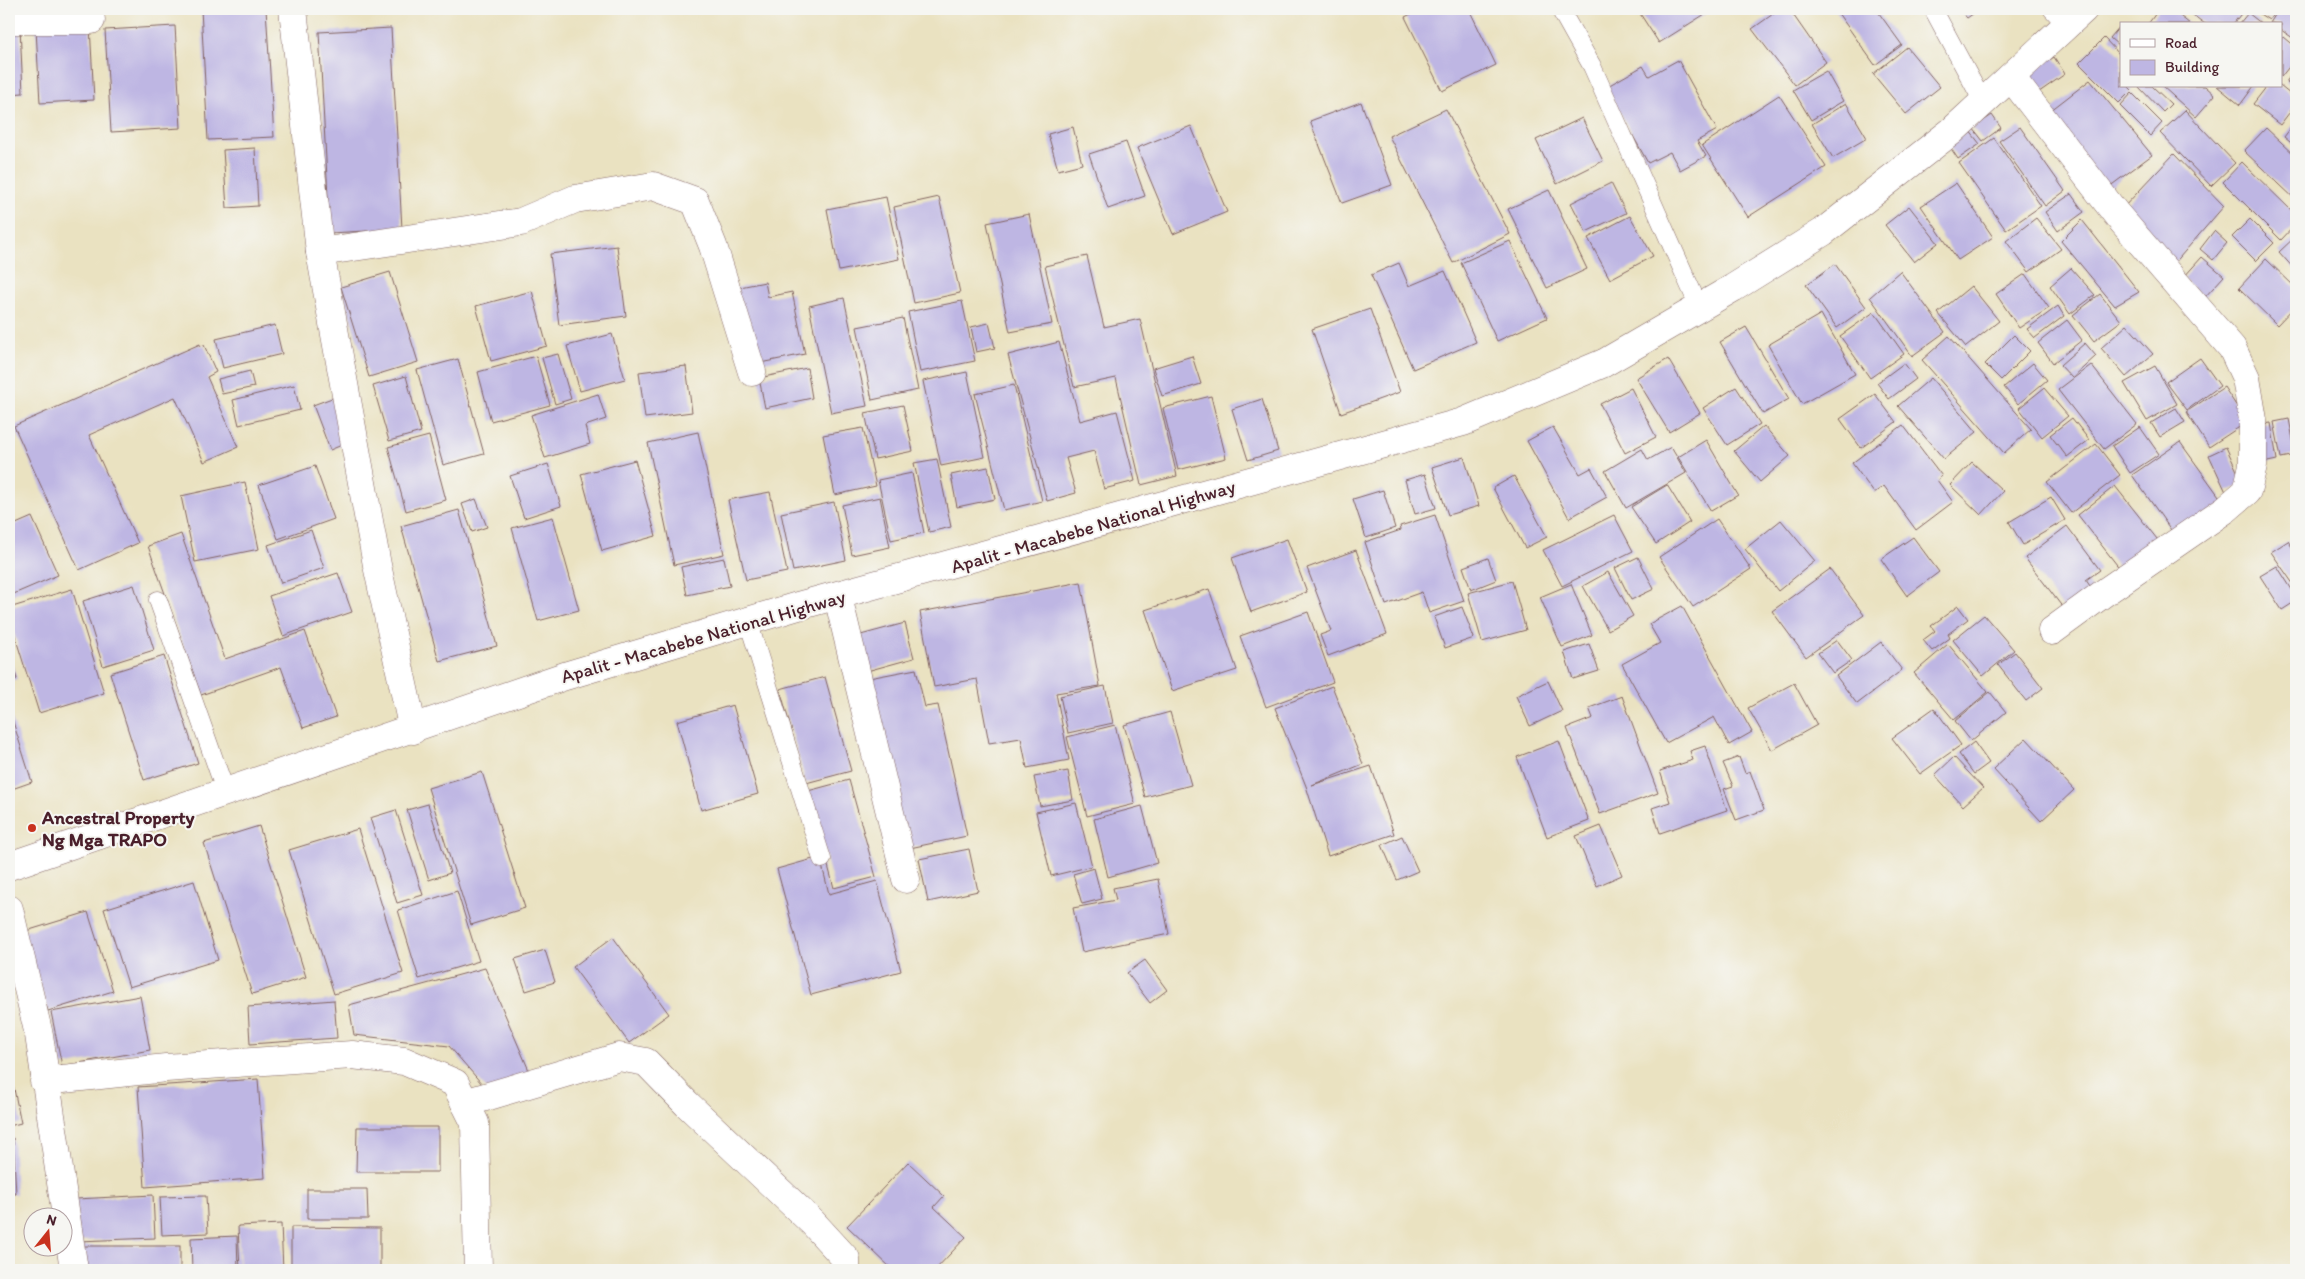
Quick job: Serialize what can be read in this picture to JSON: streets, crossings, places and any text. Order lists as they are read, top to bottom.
{
  "streets": {
    "street": ["Apalit - Macabebe National Highway"]
  },
  "places": ["Ancestral Property Ng Mga TRAPO"],
  "legend": ["Road", "Building"],
  "north": "top"
}
